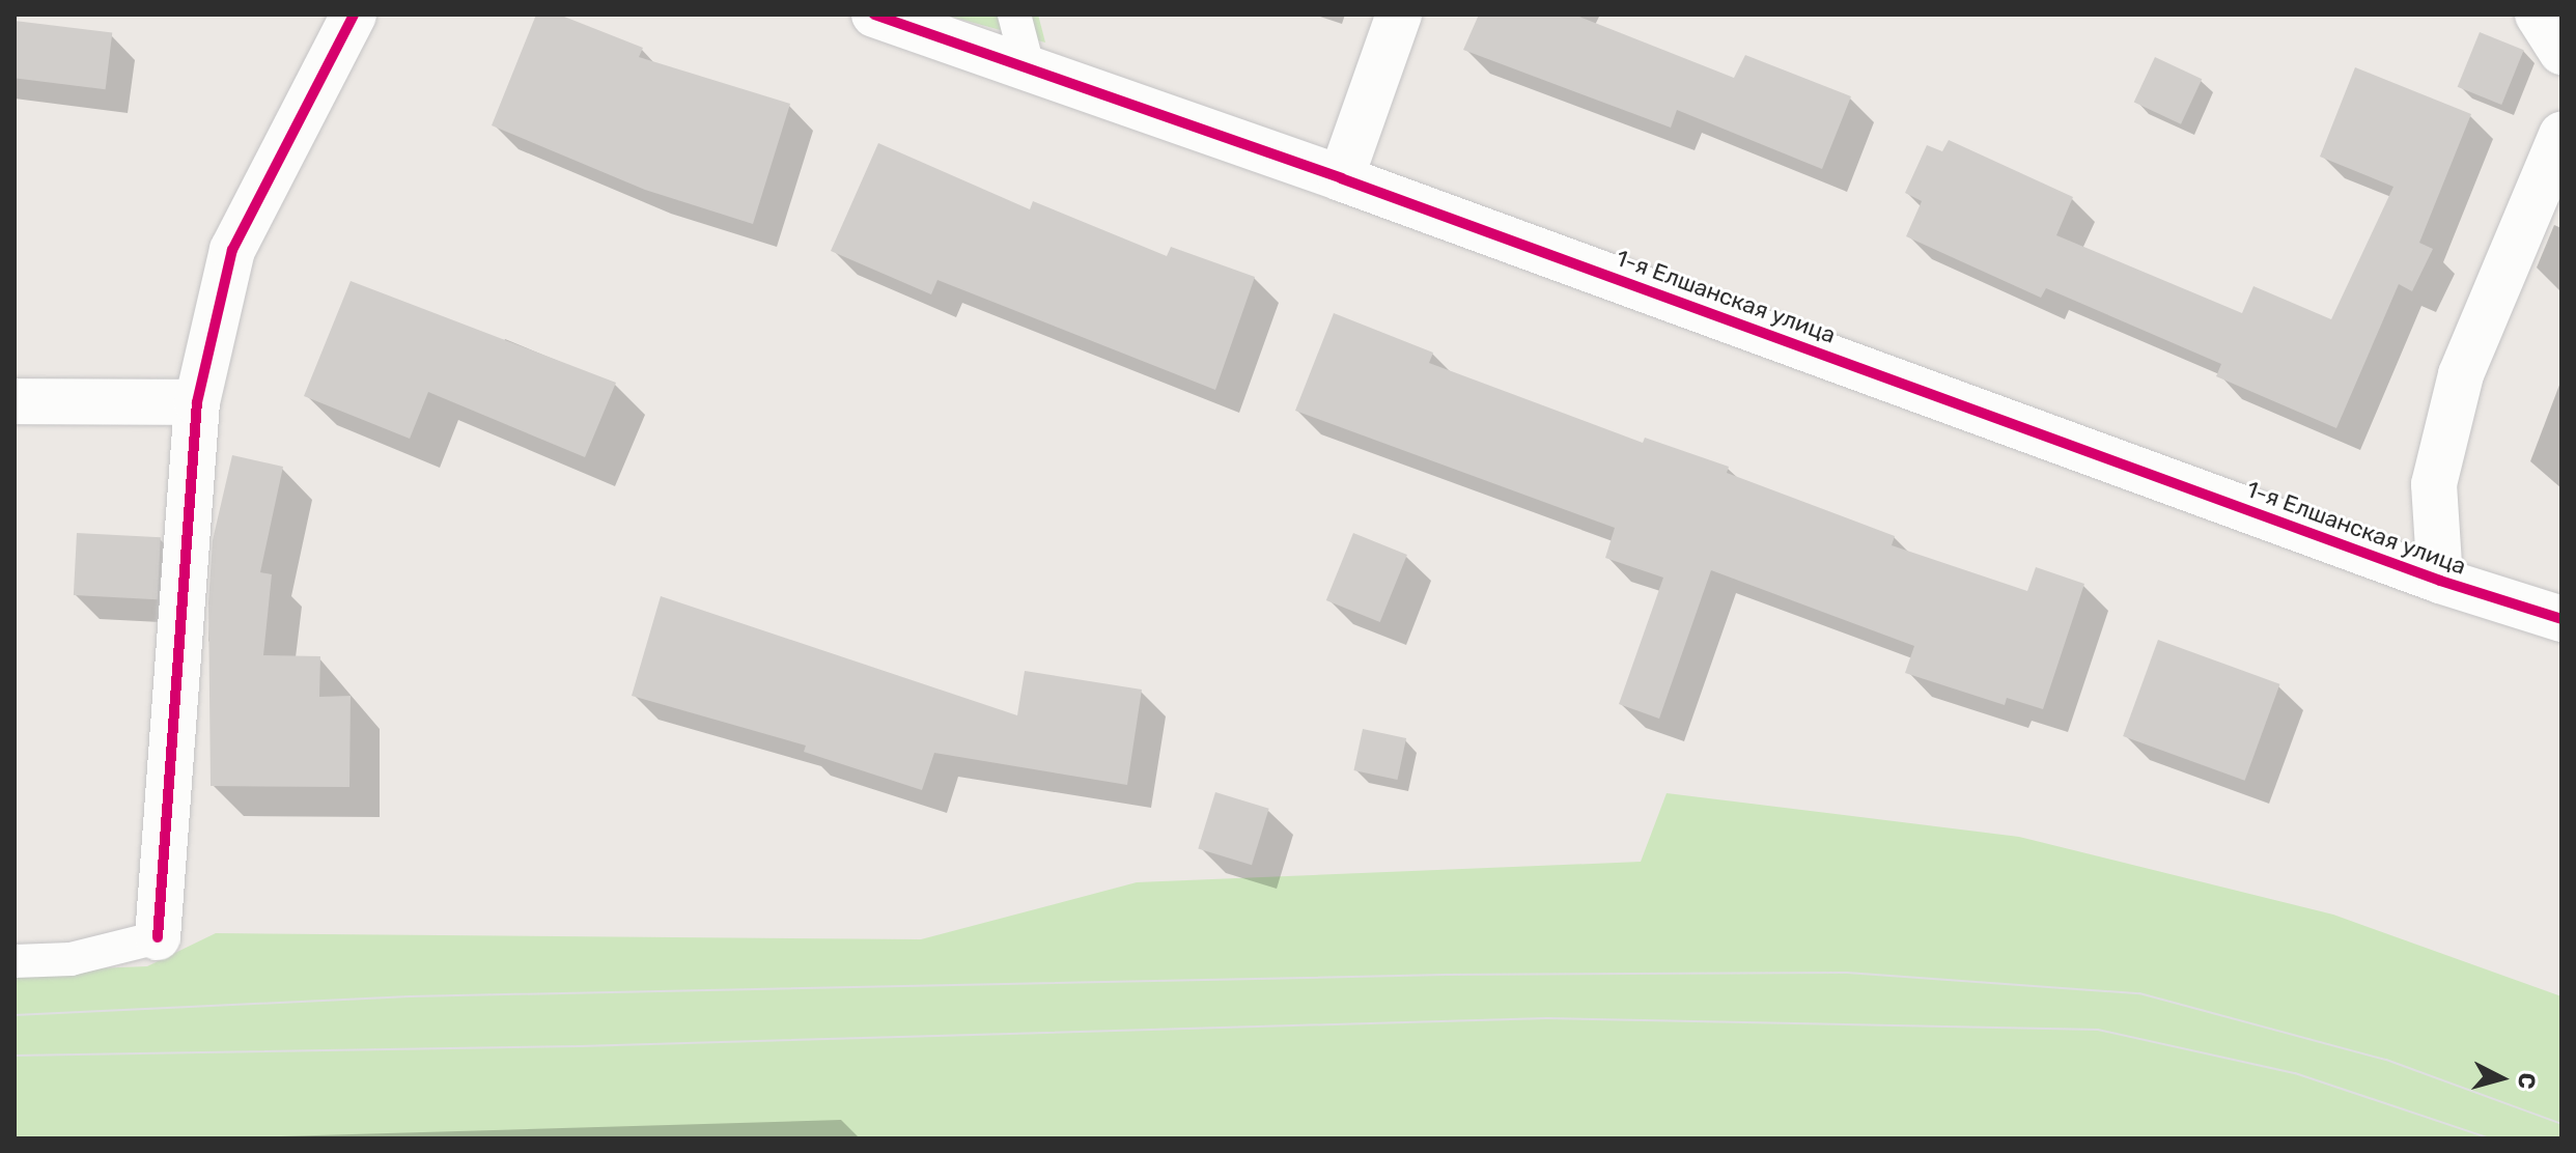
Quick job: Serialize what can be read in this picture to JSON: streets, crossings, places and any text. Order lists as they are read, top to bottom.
{
  "streets": {
    "street": ["1-я Елшанская улица"]
  },
  "north": "right"
}
